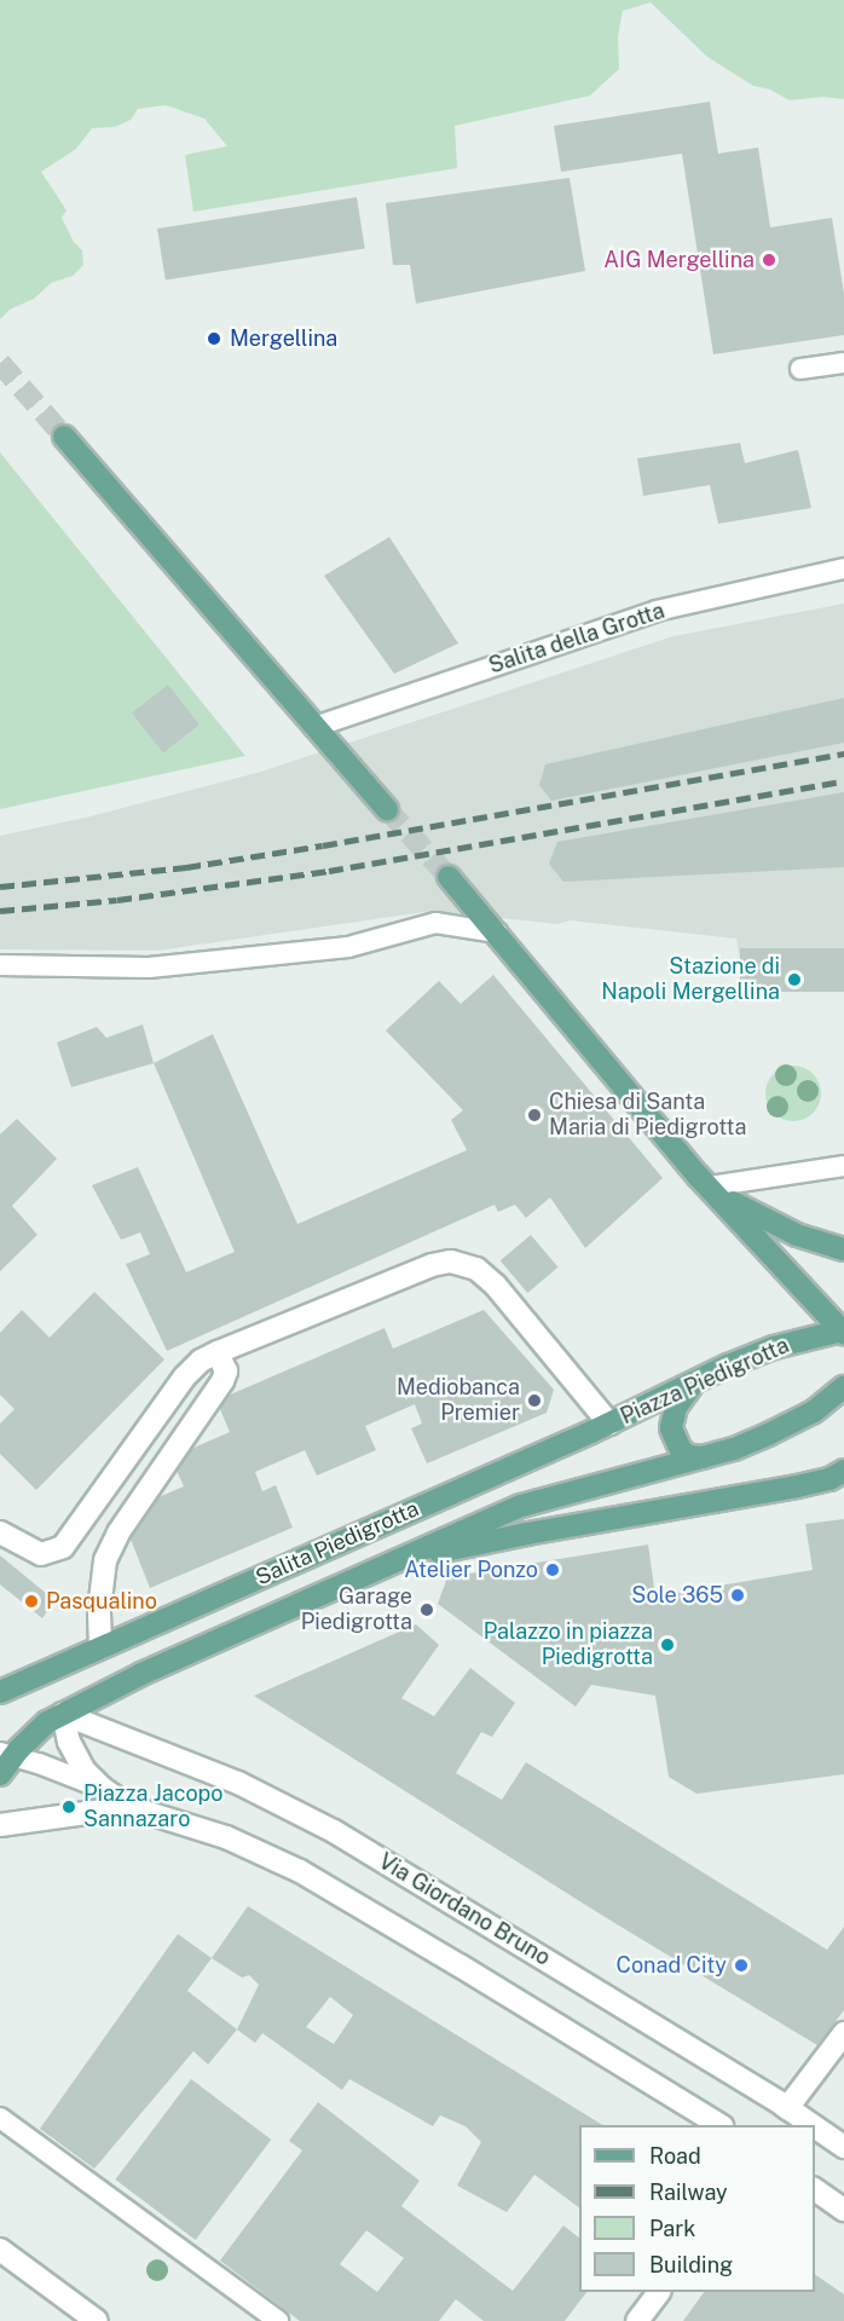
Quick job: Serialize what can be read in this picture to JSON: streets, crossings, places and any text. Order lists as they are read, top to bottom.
{
  "streets": {
    "main road": ["Piazza Piedigrotta", "Salita Piedigrotta"],
    "street": ["Via Giordano Bruno"],
    "lane": ["Salita della Grotta"]
  },
  "crossings": [
    ["Piazza Piedigrotta", "Salita Piedigrotta"],
    ["Salita Piedigrotta", "Via Giordano Bruno"]
  ],
  "places": [
    "AIG Mergellina",
    "Mergellina",
    "Stazione di Napoli Mergellina",
    "Chiesa di Santa Maria di Piedigrotta",
    "Mediobanca Premier",
    "Atelier Ponzo",
    "Sole 365",
    "Pasqualino",
    "Garage Piedigrotta",
    "Palazzo in piazza Piedigrotta",
    "Piazza Jacopo Sannazaro",
    "Conad City"
  ],
  "legend": [
    "Road",
    "Railway",
    "Park",
    "Building"
  ]
}
